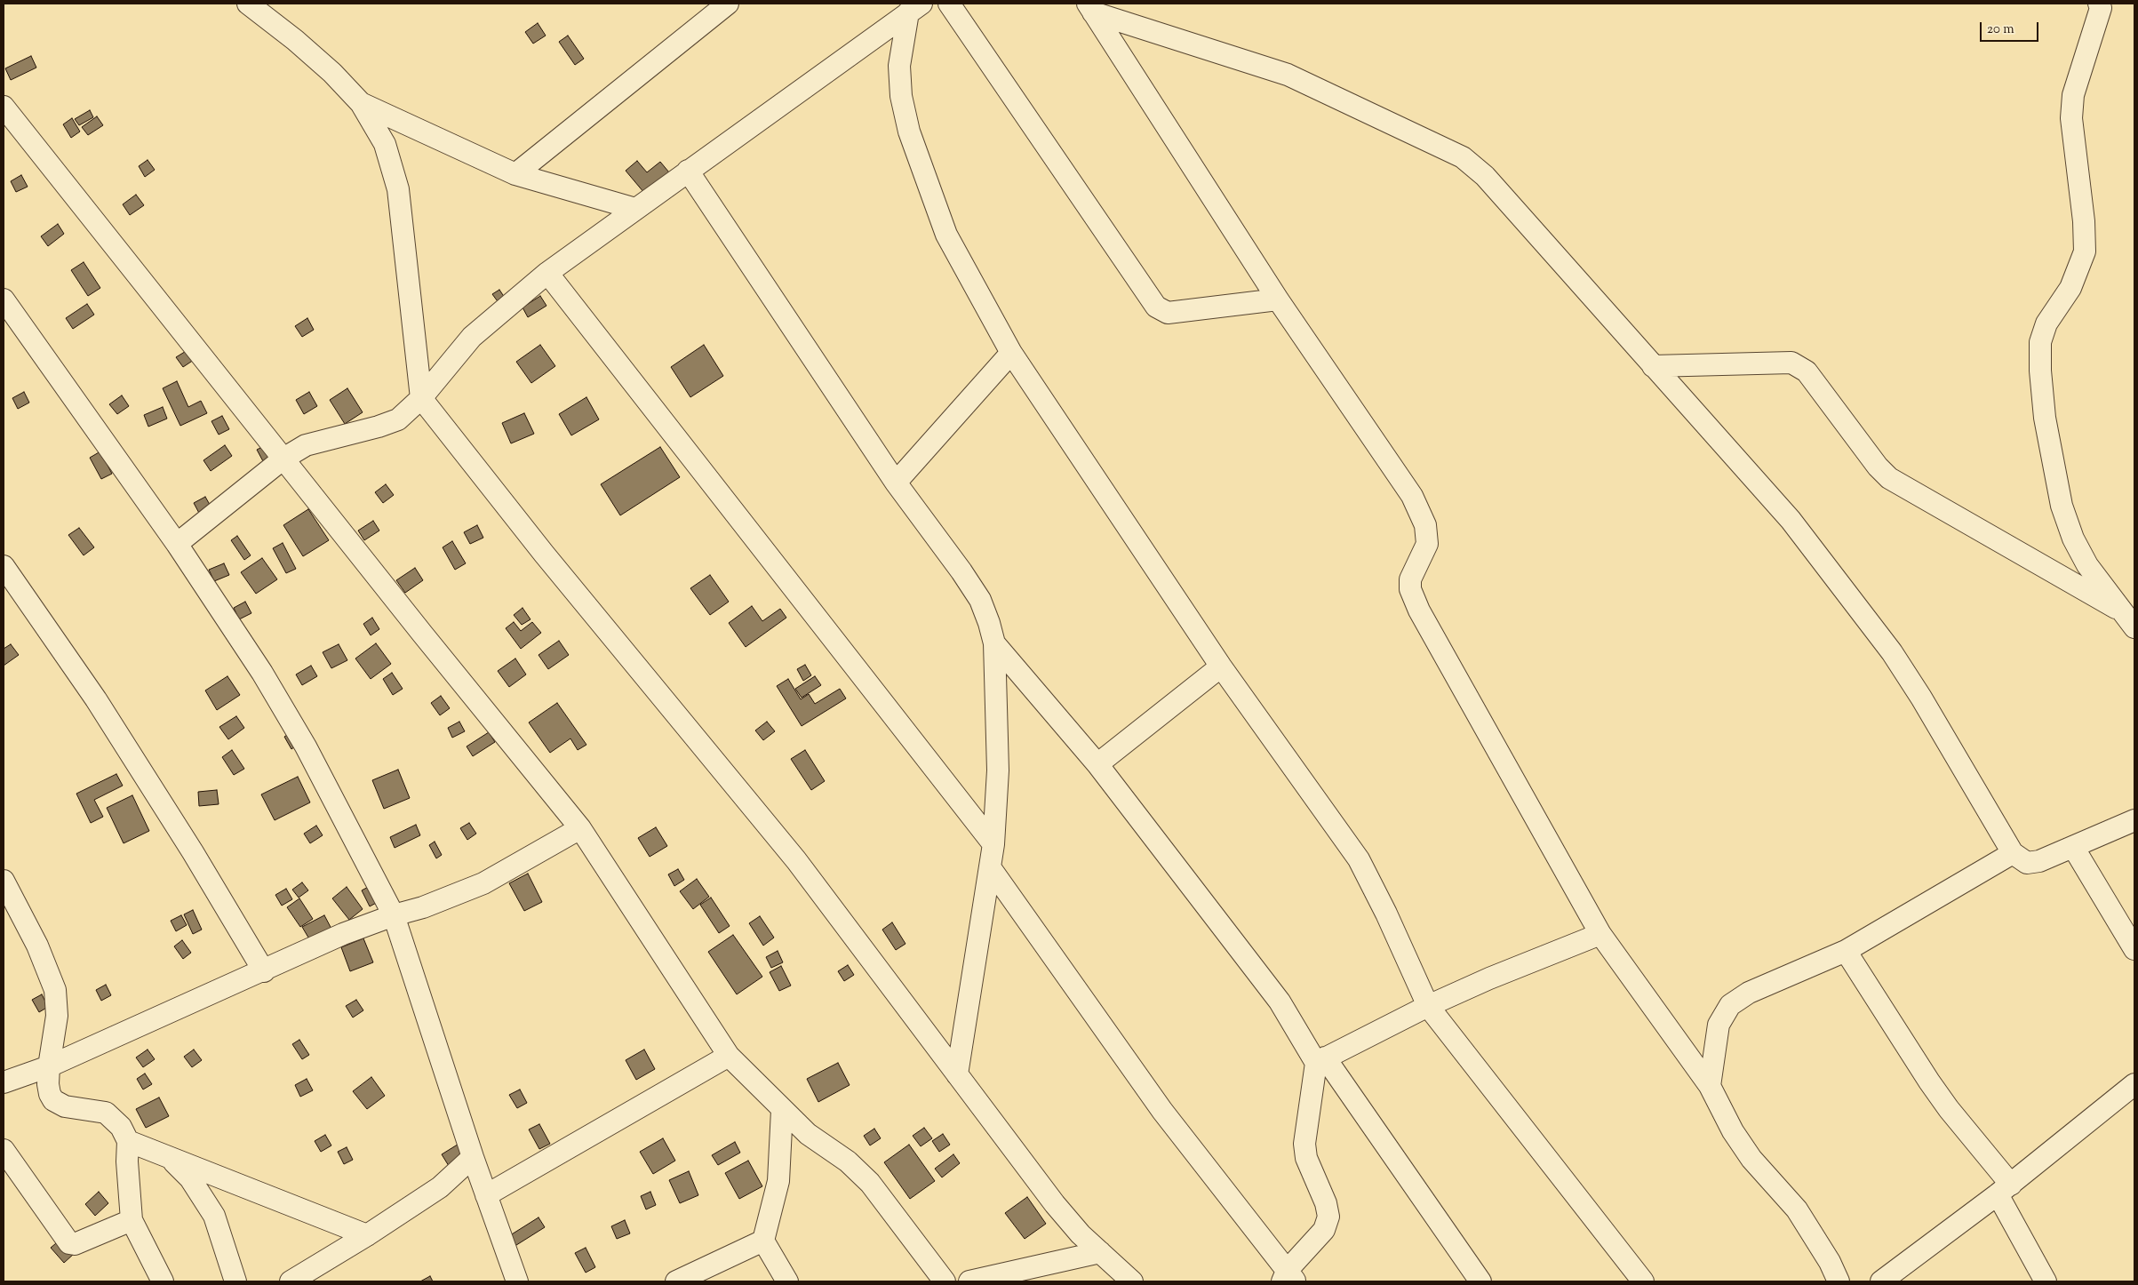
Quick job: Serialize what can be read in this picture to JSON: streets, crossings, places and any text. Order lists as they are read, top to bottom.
{
  "scale_bar": "20 m"
}
